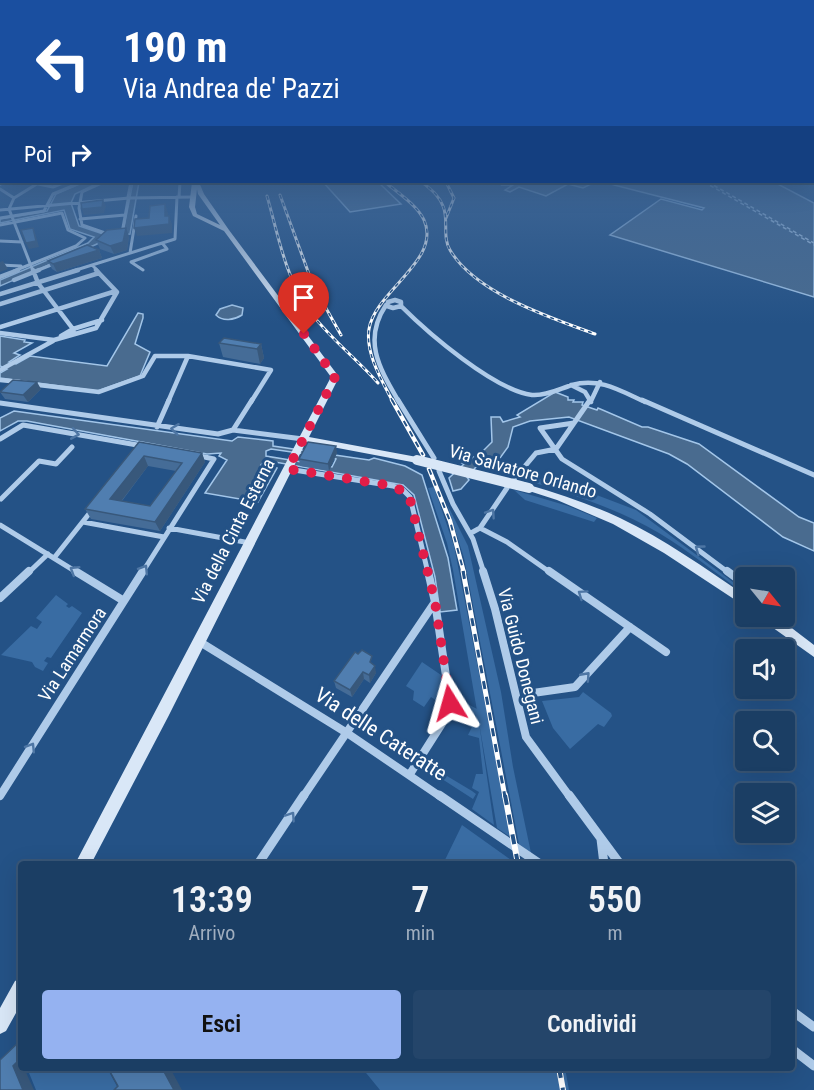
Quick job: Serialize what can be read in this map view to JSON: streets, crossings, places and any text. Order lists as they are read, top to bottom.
{
  "streets": {
    "main road": ["Via Salvatore Orlando", "Via della Cinta Esterna"],
    "street": ["Via Lamarmora", "Via Guido Donegani", "Via delle Cateratte"]
  },
  "crossings": [
    ["Via Salvatore Orlando", "Via della Cinta Esterna"],
    ["Via della Cinta Esterna", "Via delle Cateratte"]
  ],
  "one_way": ["Via Lamarmora"],
  "north": "bottom right",
  "page": {
    "turn": ["190 m", "Via Andrea de' Pazzi"],
    "then": "Poi",
    "eta": [
      "13:39",
      "Arrivo",
      "7",
      "min",
      "550",
      "m"
    ],
    "buttons": ["Esci", "Condividi"]
  }
}
